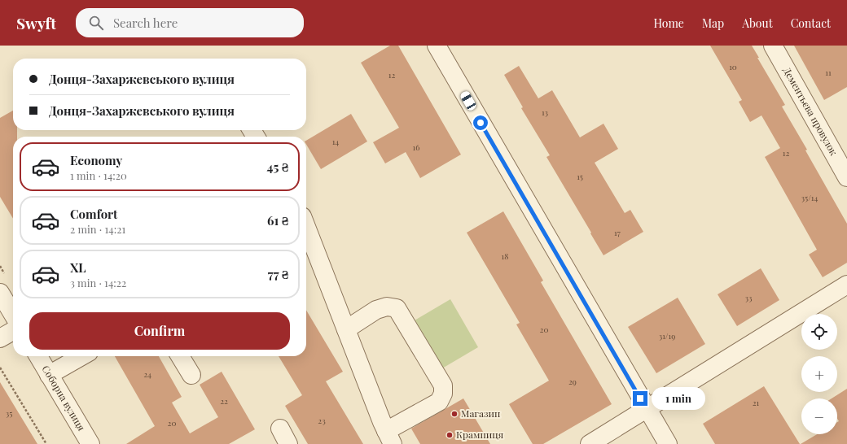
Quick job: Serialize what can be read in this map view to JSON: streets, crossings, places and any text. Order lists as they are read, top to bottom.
{
  "streets": {
    "street": ["Дементьєва провулок", "Соборна вулиця"]
  },
  "places": ["Магазин", "Крамниця"],
  "house_numbers": [
    "10",
    "11",
    "12",
    "13",
    "14",
    "16",
    "12",
    "15",
    "35/14",
    "17",
    "18",
    "33",
    "20",
    "31/19",
    "24",
    "29",
    "22",
    "21",
    "35",
    "23",
    "20"
  ],
  "page": {
    "header": "Swyft",
    "search": "Search here",
    "nav": [
      "Home",
      "Map",
      "About",
      "Contact"
    ],
    "banner": ["Донця-Захаржевського вулиця", "Донця-Захаржевського вулиця"],
    "list": [
      {
        "name": "Economy",
        "note": "1 min · 14:20",
        "value": "45 ₴"
      },
      {
        "name": "Comfort",
        "note": "2 min · 14:21",
        "value": "61 ₴"
      },
      {
        "name": "XL",
        "note": "3 min · 14:22",
        "value": "77 ₴"
      }
    ],
    "buttons": "Confirm",
    "map_buttons": ["+", "−"],
    "bubble": "1 min"
  }
}
